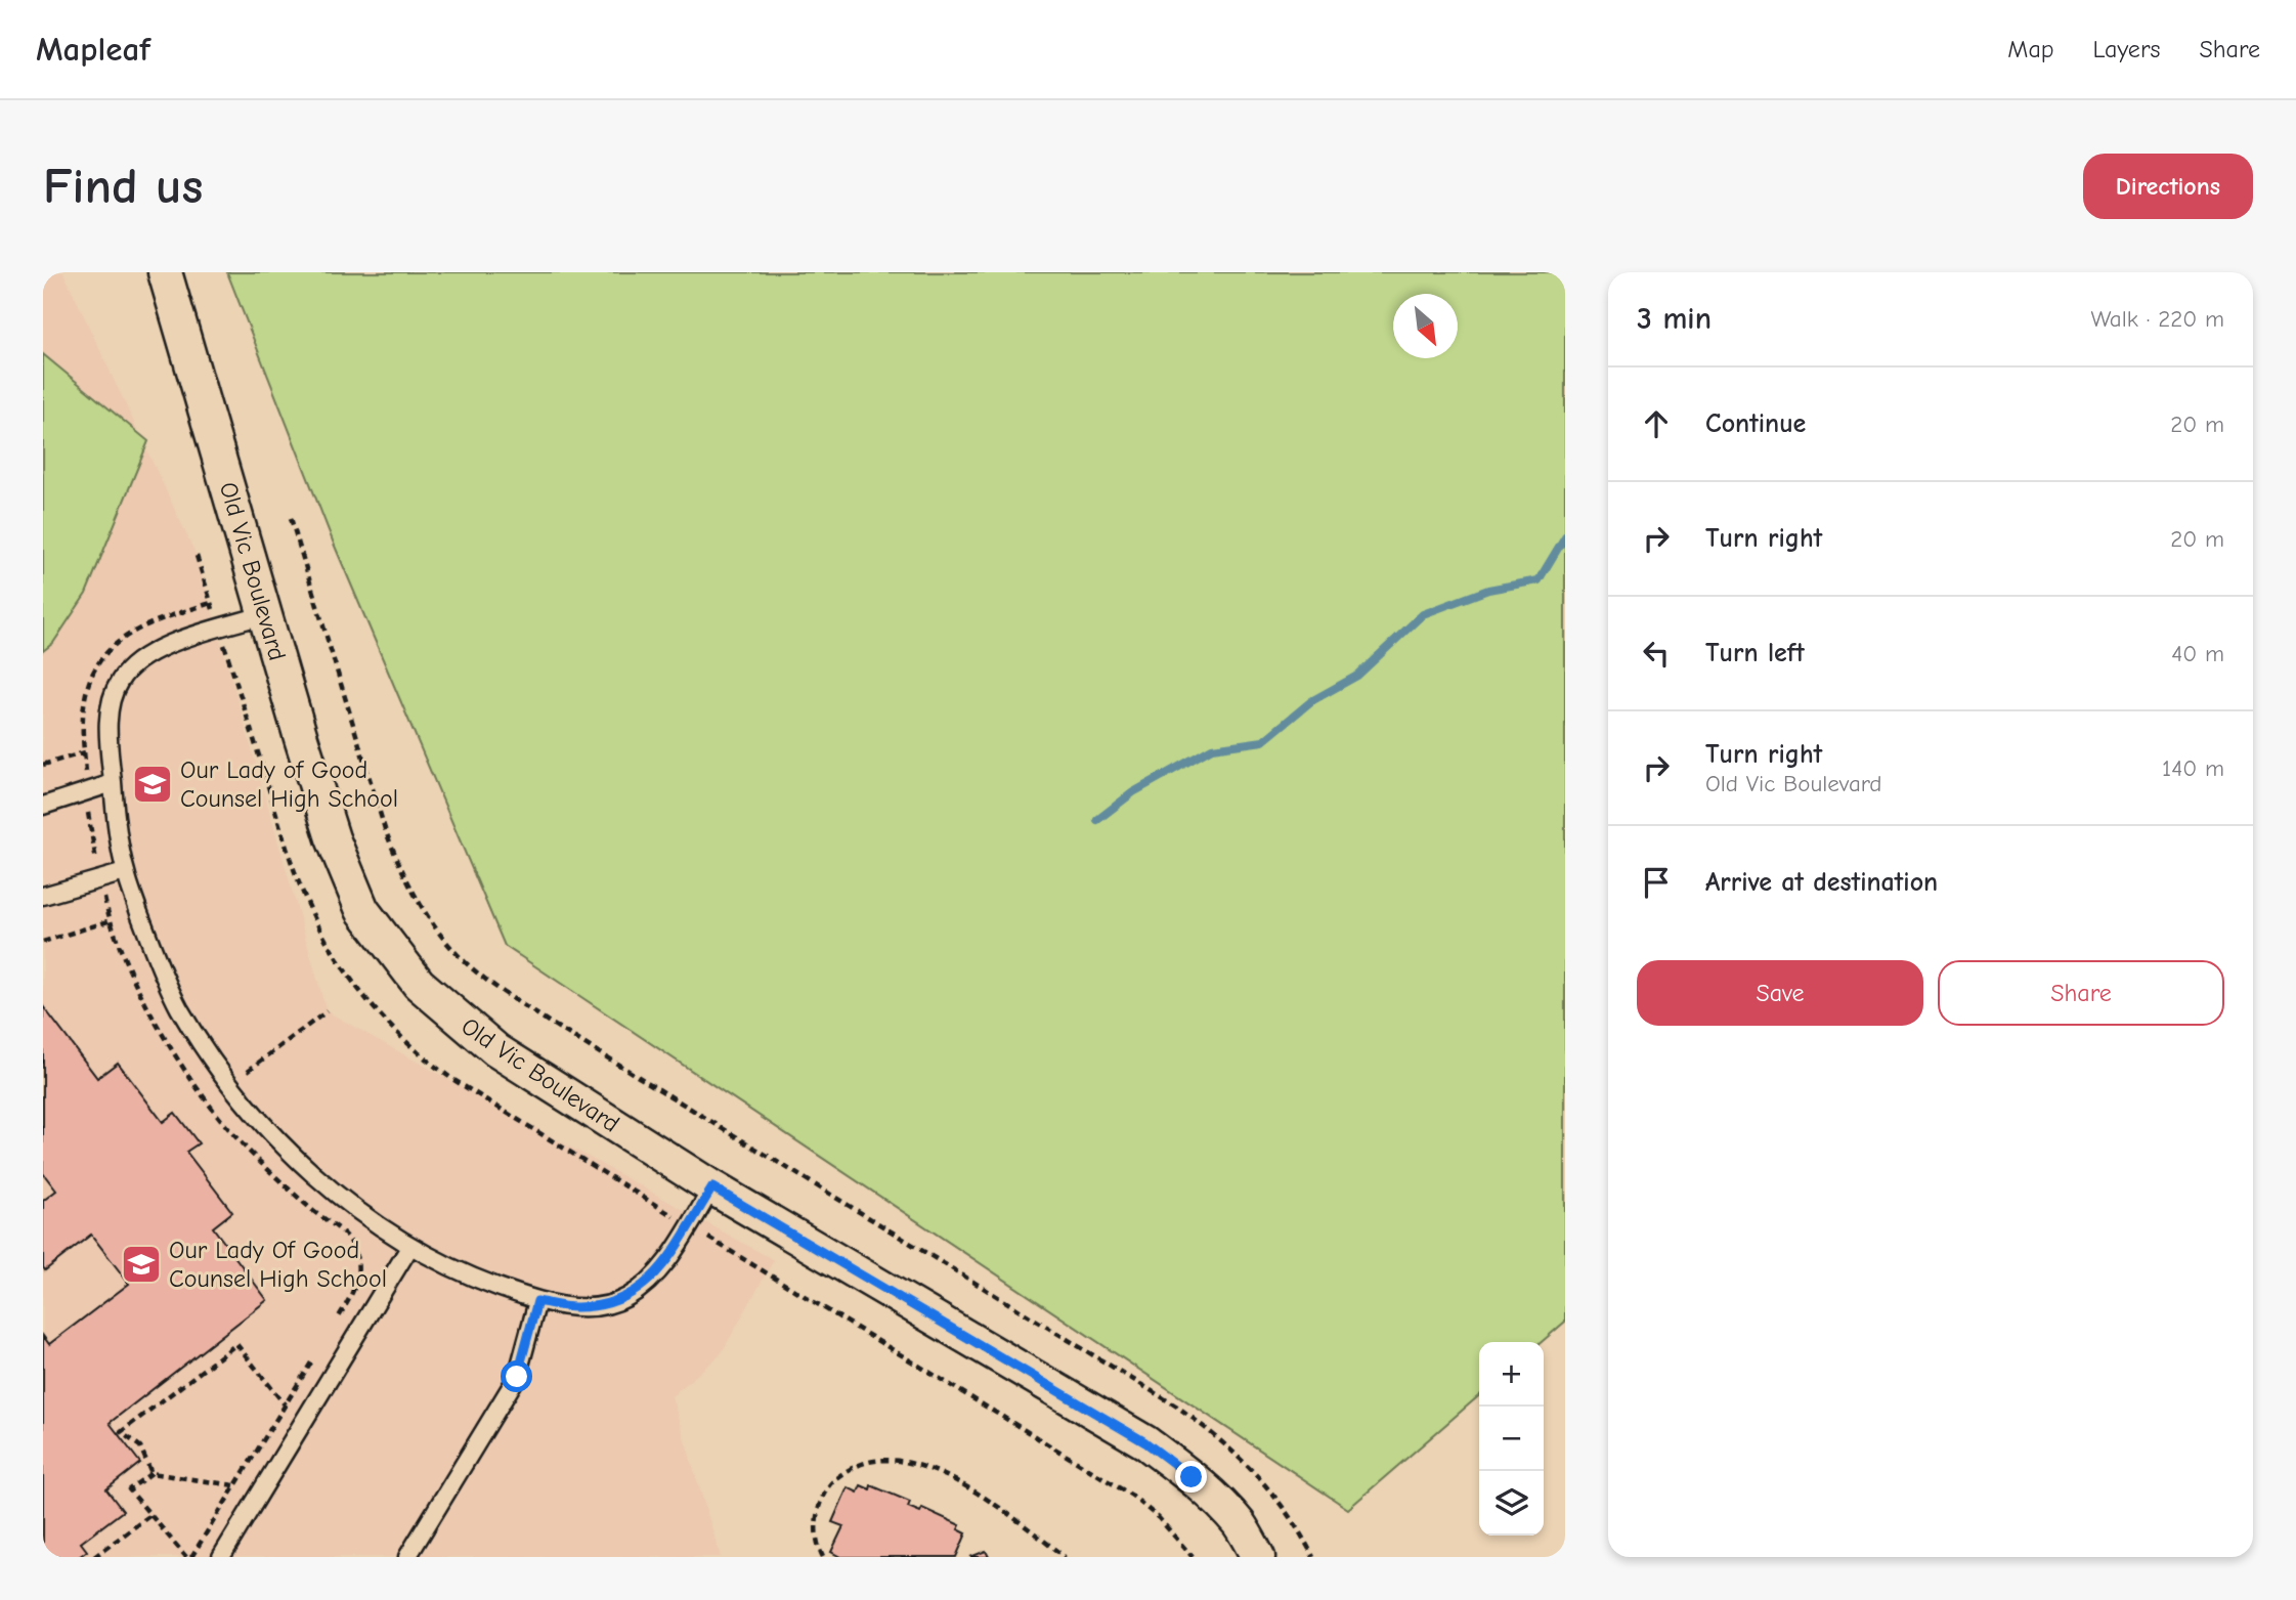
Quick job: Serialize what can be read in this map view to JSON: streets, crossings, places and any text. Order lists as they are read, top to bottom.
{
  "streets": {
    "street": ["Old Vic Boulevard"]
  },
  "places": {
    "school or university": ["Our Lady of Good Counsel High School", "Our Lady Of Good Counsel High School"]
  },
  "north": "bottom right",
  "page": {
    "header": "Mapleaf",
    "nav": ["Map", "Layers", "Share"],
    "buttons": [
      "Directions",
      ["Save", "Share"]
    ],
    "title": "Find us",
    "heading": ["3 min", "Walk · 220 m"],
    "list": [
      ["Continue", "20 m"],
      ["Turn right", "20 m"],
      ["Turn left", "40 m"],
      ["Turn right", "Old Vic Boulevard", "140 m"],
      "Arrive at destination"
    ],
    "map_buttons": ["+", "−"]
  }
}
